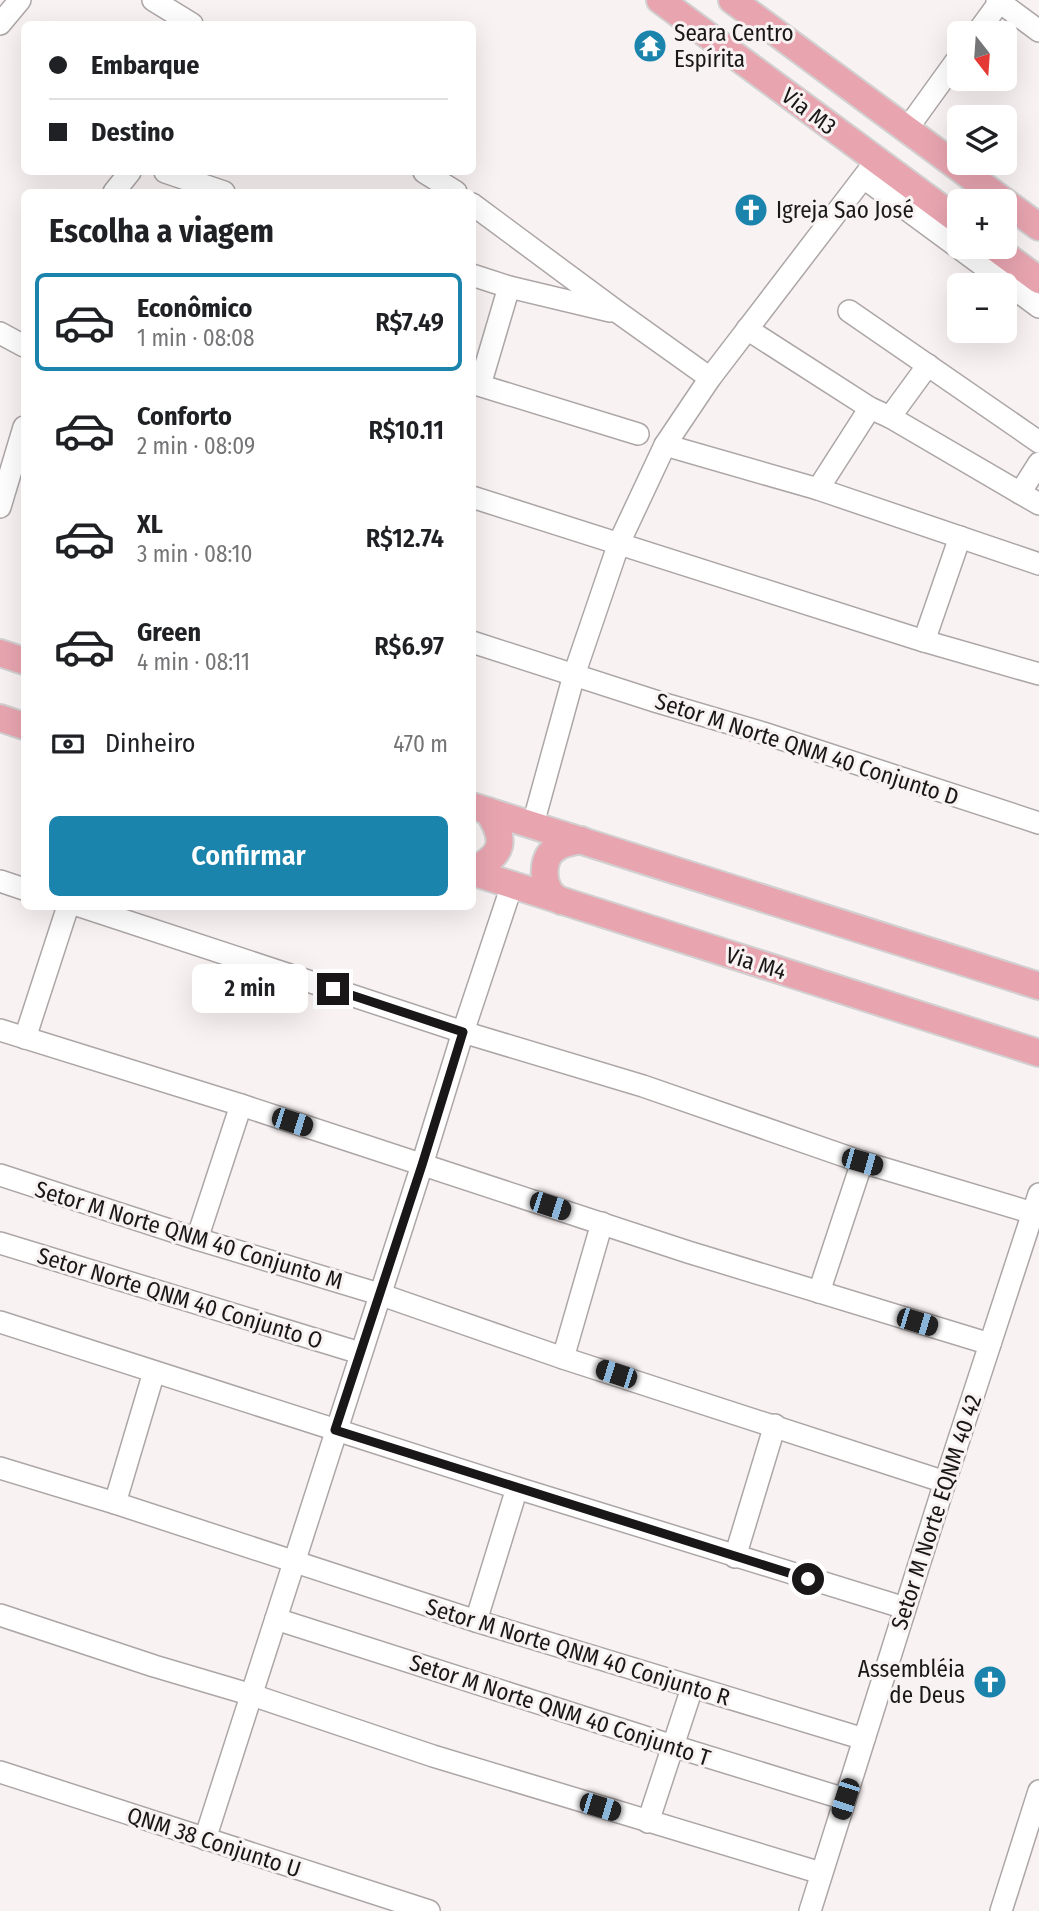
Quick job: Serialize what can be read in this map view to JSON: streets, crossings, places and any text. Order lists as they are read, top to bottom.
{
  "streets": {
    "main road": ["Via M3", "Via M4"],
    "street": [
      "Setor M Norte QNM 40 Conjunto D",
      "Setor M Norte QNM 40 Conjunto M",
      "Setor Norte QNM 40 Conjunto O",
      "Setor M Norte EQNM 40 42",
      "Setor M Norte QNM 40 Conjunto R",
      "Setor M Norte QNM 40 Conjunto T",
      "QNM 38 Conjunto U"
    ]
  },
  "crossings": [
    ["Setor M Norte QNM 40 Conjunto M", "Setor M Norte EQNM 40 42"],
    ["Setor M Norte EQNM 40 42", "Setor M Norte QNM 40 Conjunto R"],
    ["Setor M Norte EQNM 40 42", "Setor M Norte QNM 40 Conjunto T"]
  ],
  "places": {
    "temple": ["Seara Centro Espírita"],
    "church": ["Igreja Sao José", "Assembléia de Deus"]
  },
  "north": "bottom",
  "page": {
    "map_buttons": ["+", "−"],
    "banner": ["Embarque", "Destino"],
    "heading": "Escolha a viagem",
    "list": [
      {
        "name": "Econômico",
        "note": "1 min · 08:08",
        "value": "R$7.49"
      },
      {
        "name": "Conforto",
        "note": "2 min · 08:09",
        "value": "R$10.11"
      },
      {
        "name": "XL",
        "note": "3 min · 08:10",
        "value": "R$12.74"
      },
      {
        "name": "Green",
        "note": "4 min · 08:11",
        "value": "R$6.97"
      }
    ],
    "pay": ["Dinheiro", "470 m"],
    "buttons": "Confirmar",
    "bubble": "2 min"
  }
}
